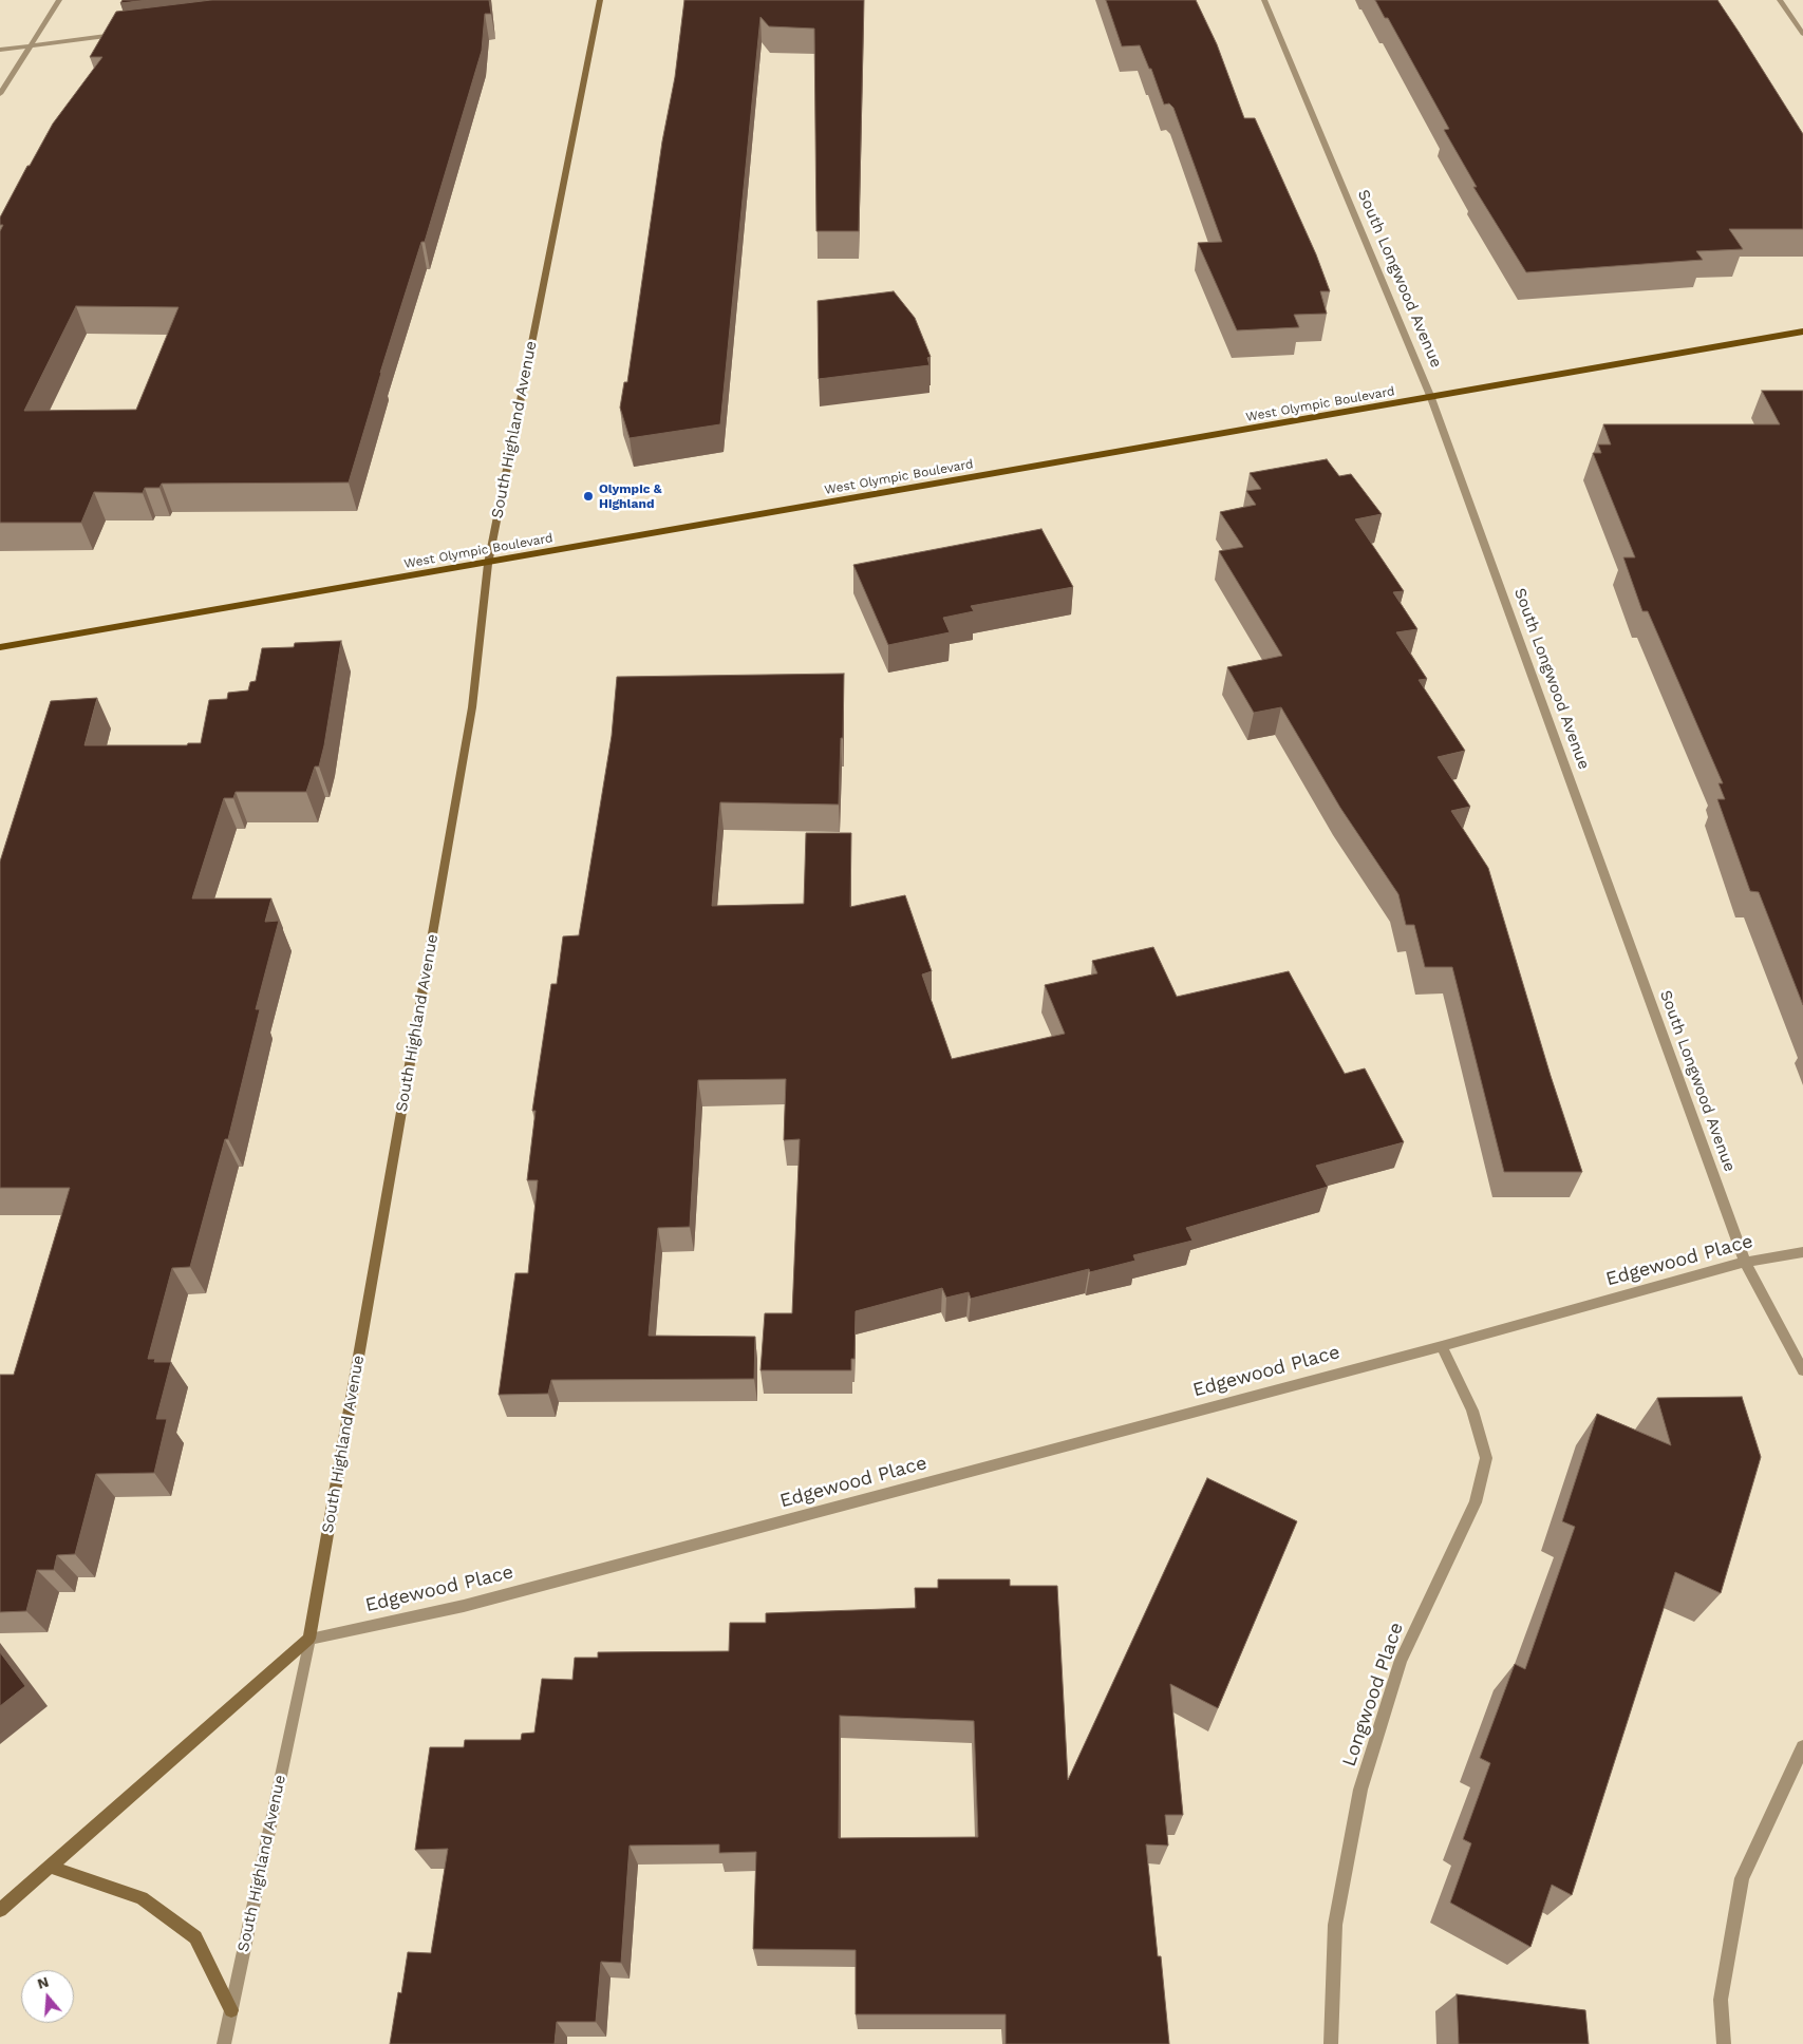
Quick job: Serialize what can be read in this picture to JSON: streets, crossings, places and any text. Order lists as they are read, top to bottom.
{
  "streets": {
    "main road": ["West Olympic Boulevard", "South Highland Avenue", "Edgewood Place"],
    "street": ["South Longwood Avenue", "Longwood Place"]
  },
  "crossings": [
    ["South Longwood Avenue", "West Olympic Boulevard"],
    ["South Longwood Avenue", "Edgewood Place"],
    ["West Olympic Boulevard", "South Highland Avenue"],
    ["South Highland Avenue", "Edgewood Place"],
    ["Edgewood Place", "Longwood Place"]
  ],
  "places": ["Olympic & Highland"],
  "north": "top"
}
